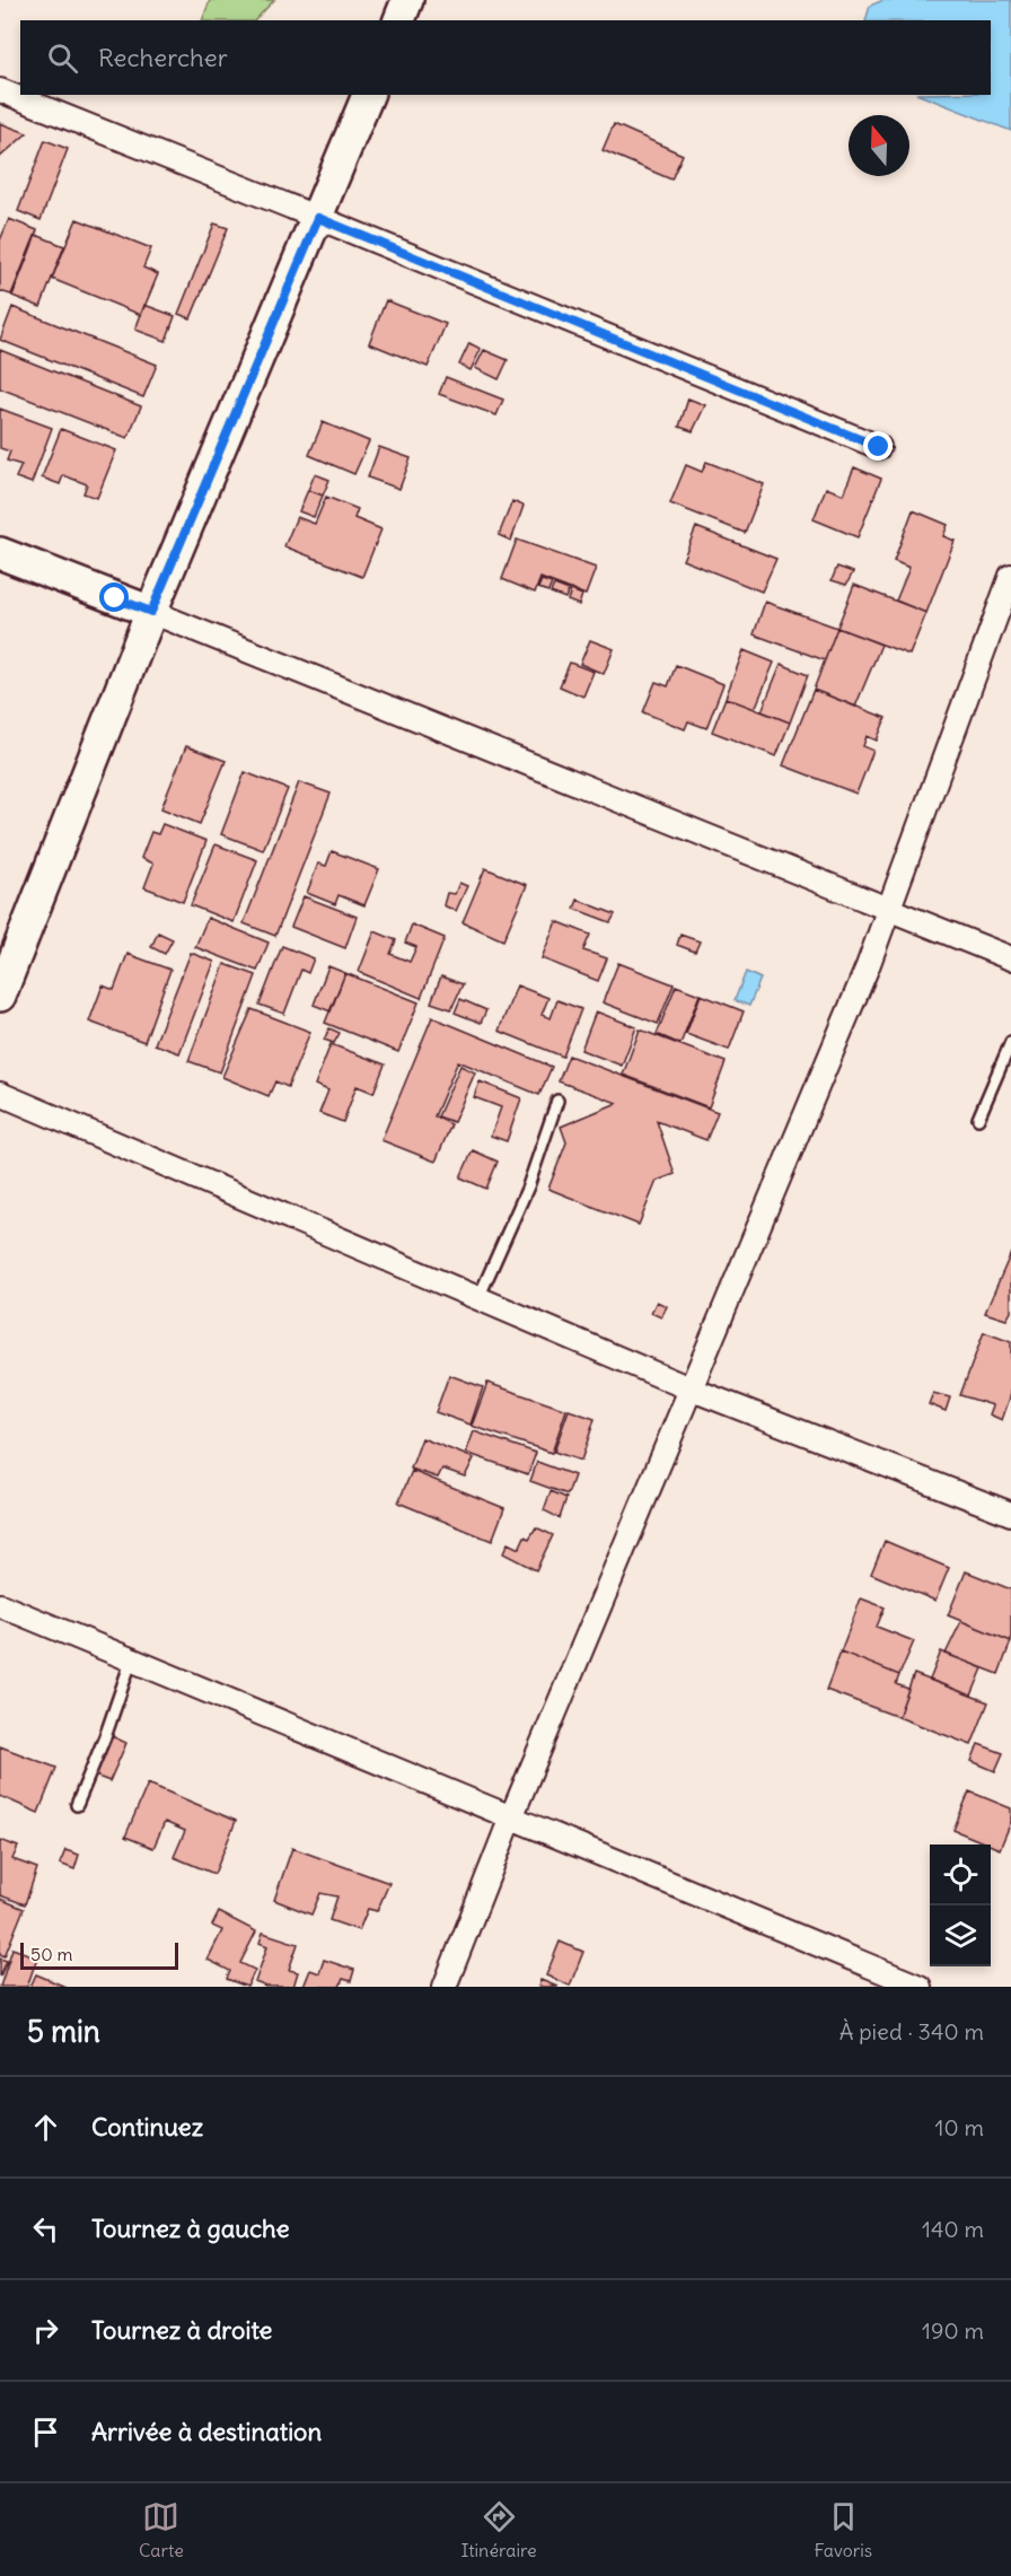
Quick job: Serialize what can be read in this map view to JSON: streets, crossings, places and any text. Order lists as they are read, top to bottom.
{
  "scale_bar": "50 m",
  "north": "top",
  "page": {
    "search": "Rechercher",
    "scale": "50 m",
    "heading": ["5 min", "À pied · 340 m"],
    "list": [
      ["Continuez", "10 m"],
      ["Tournez à gauche", "140 m"],
      ["Tournez à droite", "190 m"],
      "Arrivée à destination"
    ],
    "nav": ["Carte", "Itinéraire", "Favoris"]
  }
}
